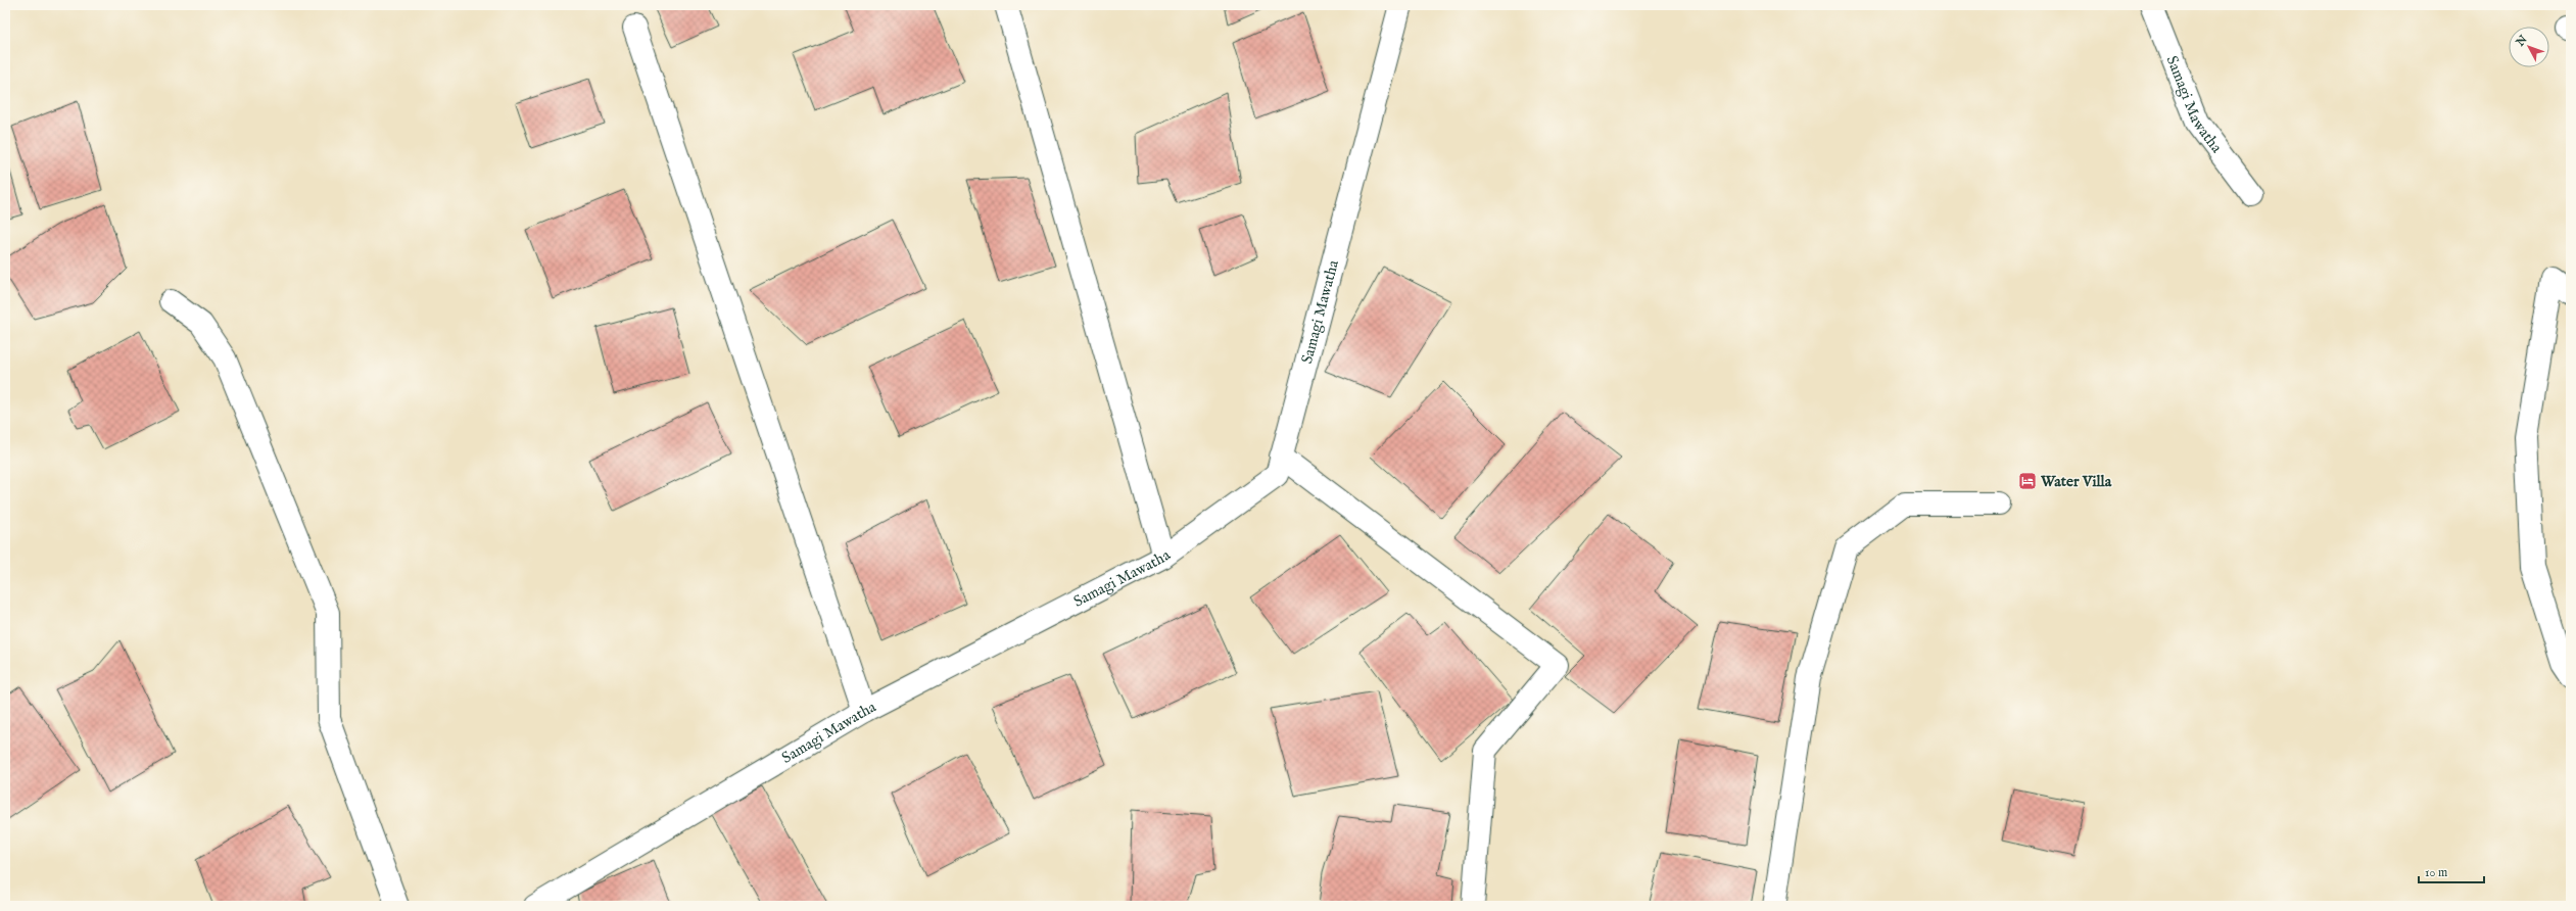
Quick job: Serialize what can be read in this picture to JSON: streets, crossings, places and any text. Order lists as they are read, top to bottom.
{
  "streets": {
    "street": ["Samagi Mawatha"]
  },
  "places": {
    "hotel": ["Water Villa"]
  },
  "scale_bar": "10 m",
  "north": "top left"
}
